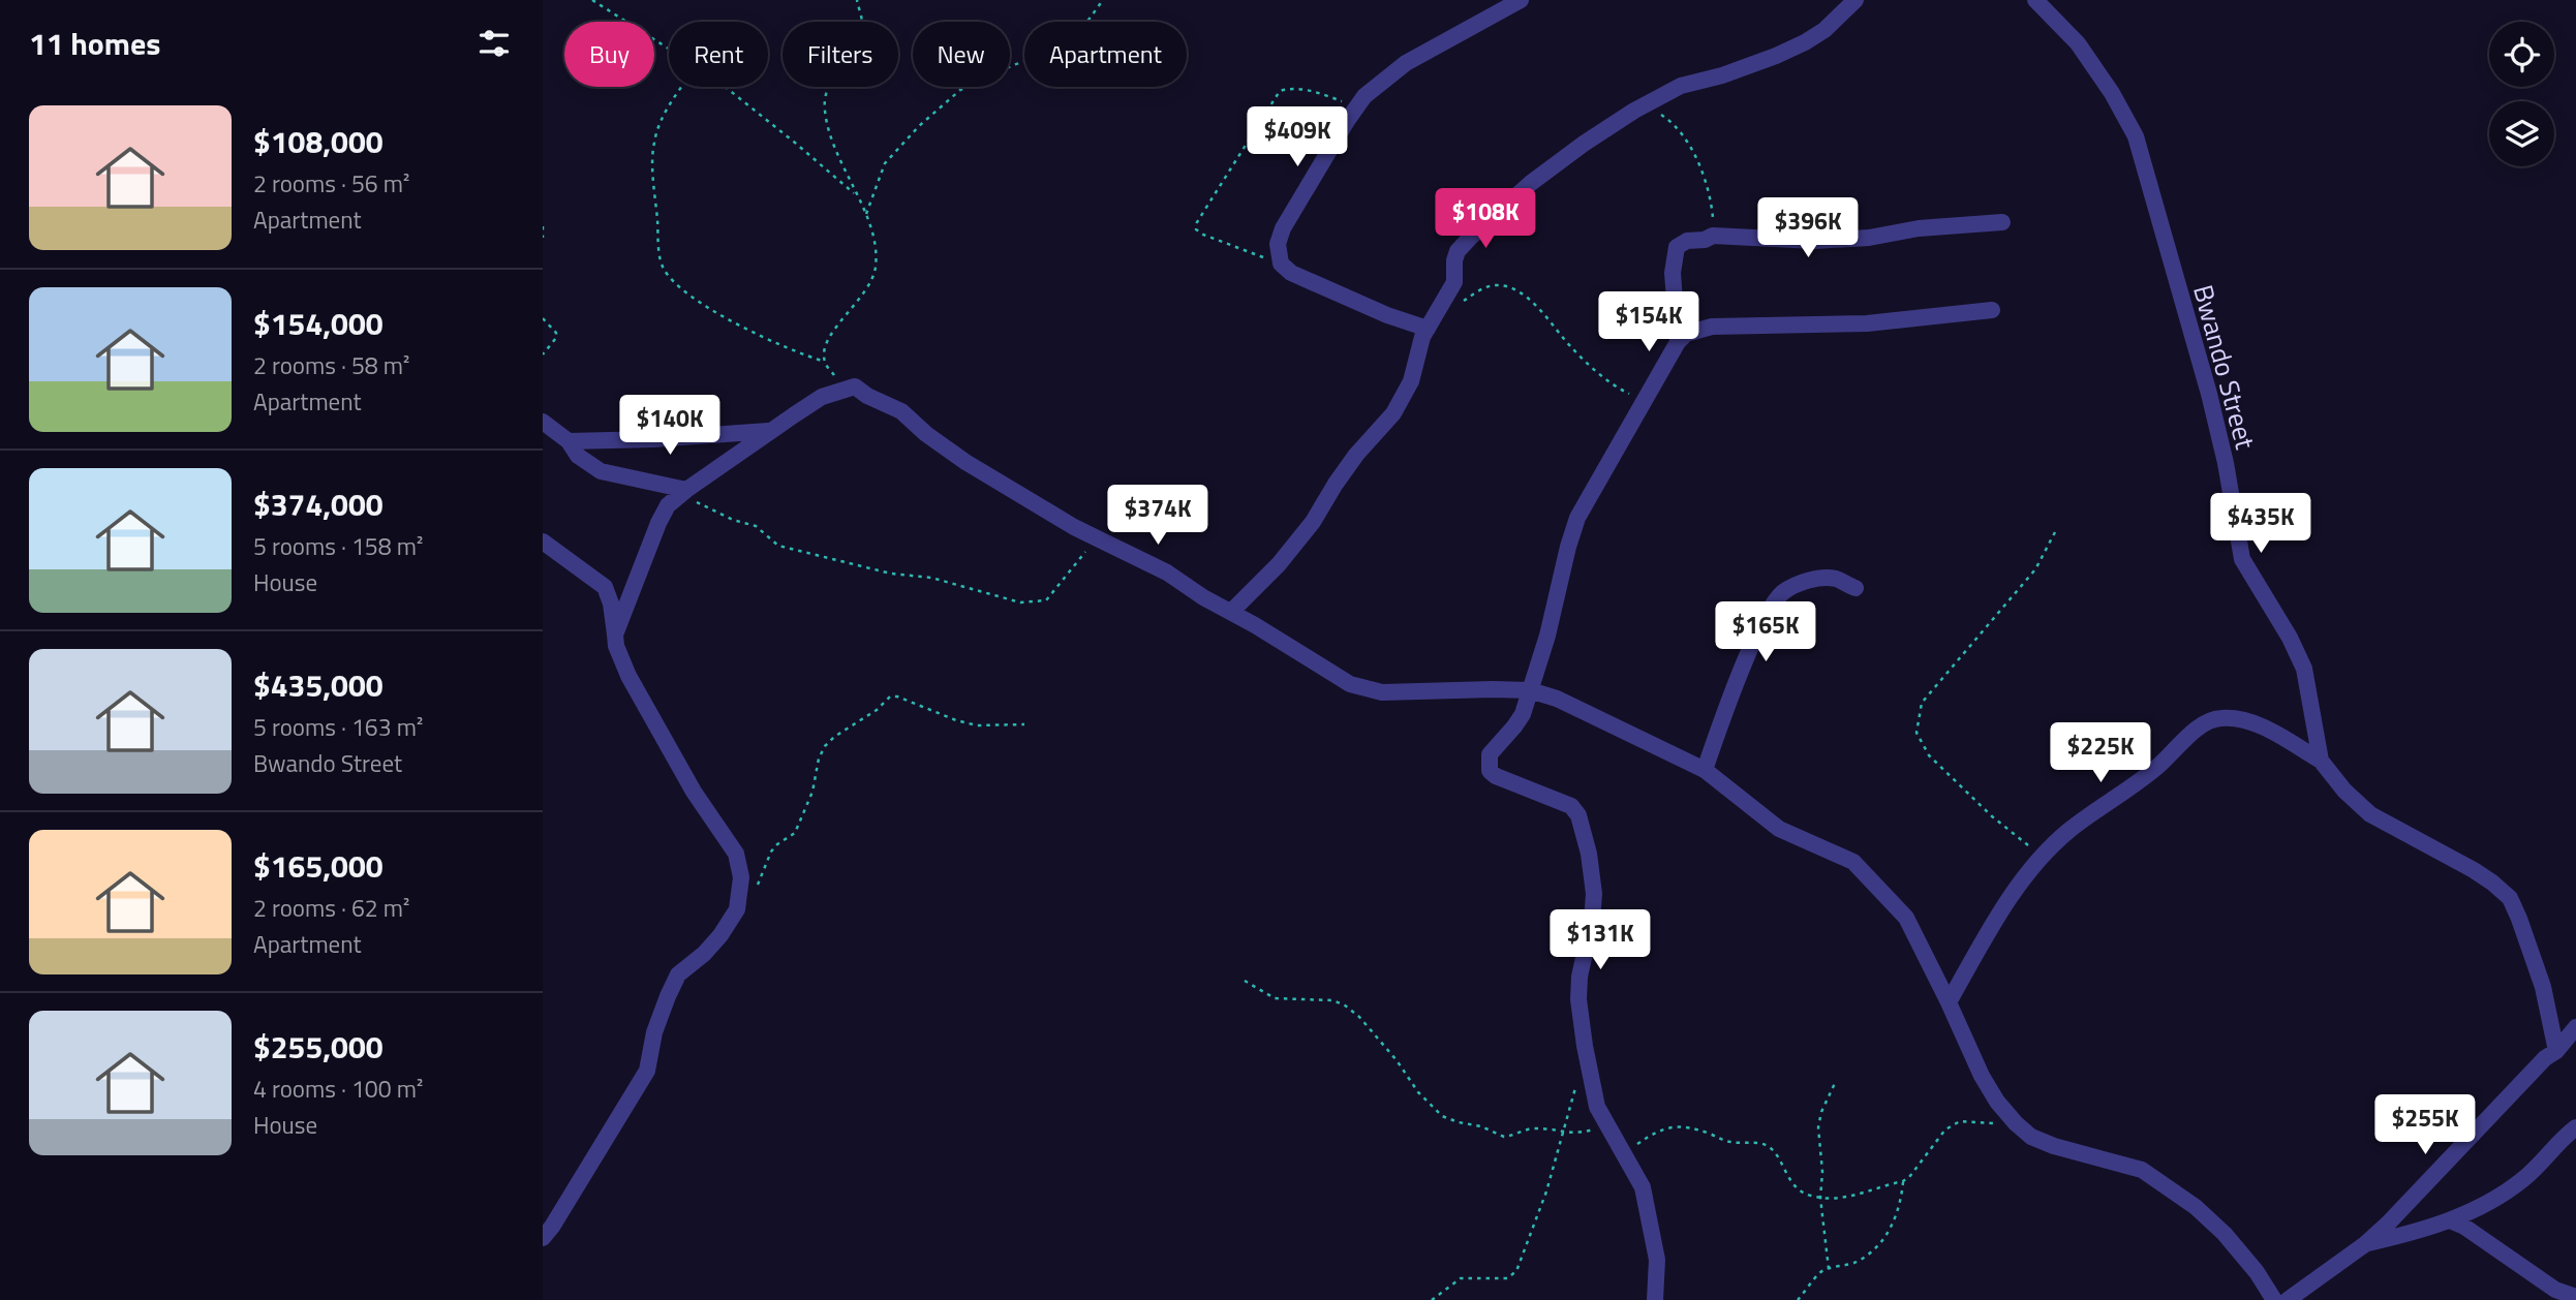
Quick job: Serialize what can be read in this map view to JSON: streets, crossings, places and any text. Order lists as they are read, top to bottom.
{
  "streets": {
    "street": ["Bwando Street"]
  },
  "page": {
    "heading": "11 homes",
    "chip": [
      "Buy",
      "Rent",
      "Filters",
      "New",
      "Apartment"
    ],
    "list": [
      {
        "name": "$108,000",
        "note": "2 rooms · 56 m² · Apartment"
      },
      {
        "name": "$154,000",
        "note": "2 rooms · 58 m² · Apartment"
      },
      {
        "name": "$374,000",
        "note": "5 rooms · 158 m² · House"
      },
      {
        "name": "$435,000",
        "note": "5 rooms · 163 m² · Bwando Street"
      },
      {
        "name": "$165,000",
        "note": "2 rooms · 62 m² · Apartment"
      },
      {
        "name": "$255,000",
        "note": "4 rooms · 100 m² · House"
      }
    ],
    "price": [
      "$409K",
      "$108K",
      "$396K",
      "$154K",
      "$140K",
      "$374K",
      "$435K",
      "$165K",
      "$225K",
      "$131K",
      "$255K"
    ]
  }
}
